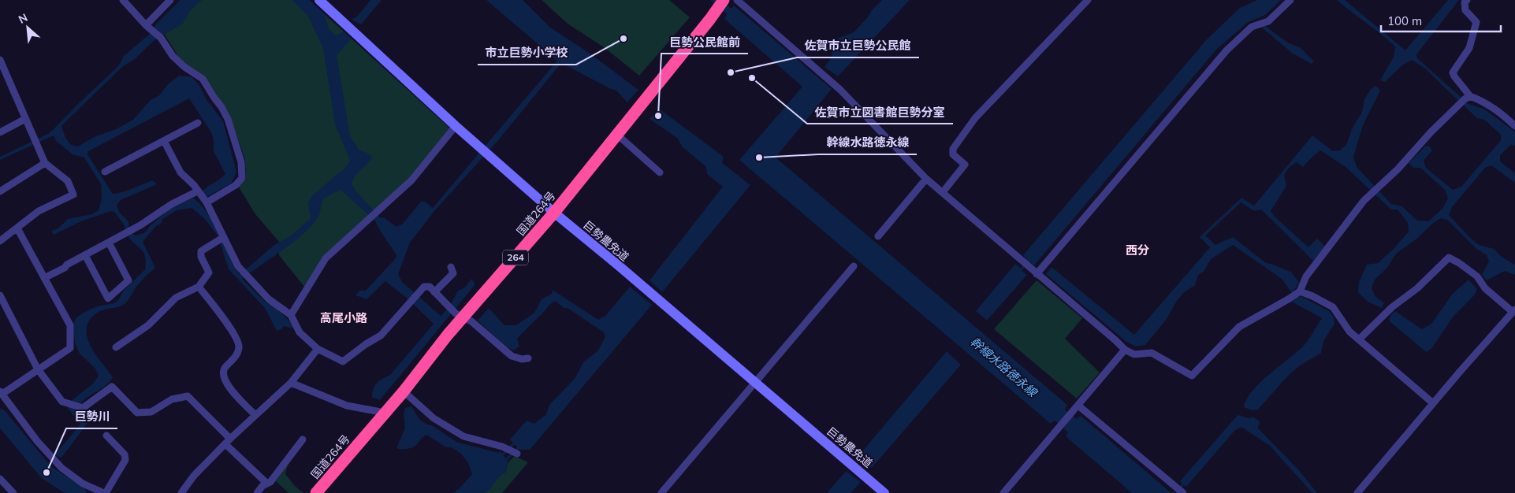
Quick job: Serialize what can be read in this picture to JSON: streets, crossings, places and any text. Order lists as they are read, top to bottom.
{
  "streets": {
    "highway": ["国道264号", "264"],
    "street": ["巨勢農免道"]
  },
  "crossings": [
    ["国道264号", "巨勢農免道"]
  ],
  "districts": ["西分", "高尾小路"],
  "water": ["幹線水路徳永線"],
  "places": [
    "市立巨勢小学校",
    "佐賀市立巨勢公民館",
    "佐賀市立図書館巨勢分室",
    "巨勢公民館前",
    "幹線水路徳永線",
    "巨勢川"
  ],
  "scale_bar": "100 m",
  "north": "top left"
}
